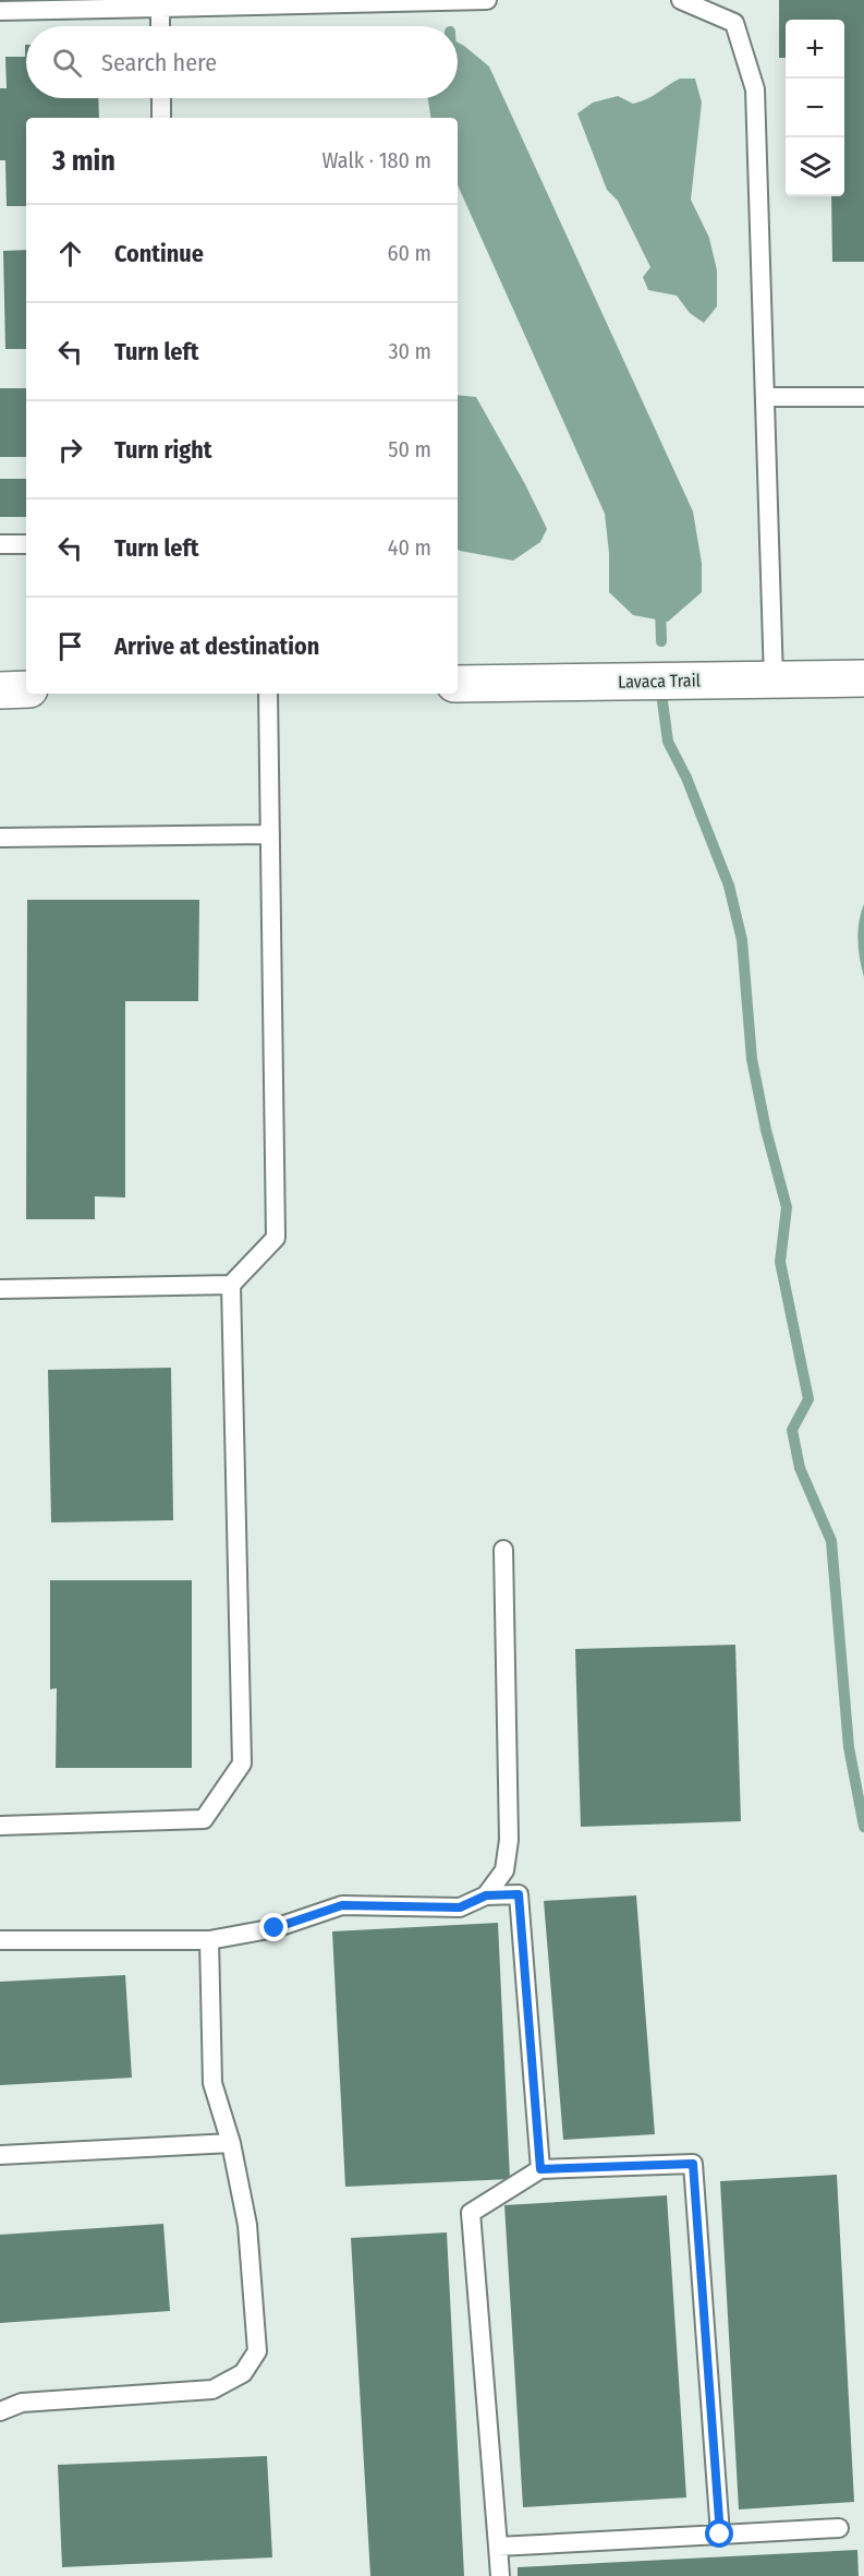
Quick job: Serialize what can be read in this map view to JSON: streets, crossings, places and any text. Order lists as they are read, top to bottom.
{
  "streets": {
    "street": ["Lavaca Trail"]
  },
  "page": {
    "map_buttons": ["+", "−"],
    "search": "Search here",
    "heading": ["3 min", "Walk · 180 m"],
    "list": [
      ["Continue", "60 m"],
      ["Turn left", "30 m"],
      ["Turn right", "50 m"],
      ["Turn left", "40 m"],
      "Arrive at destination"
    ]
  }
}
